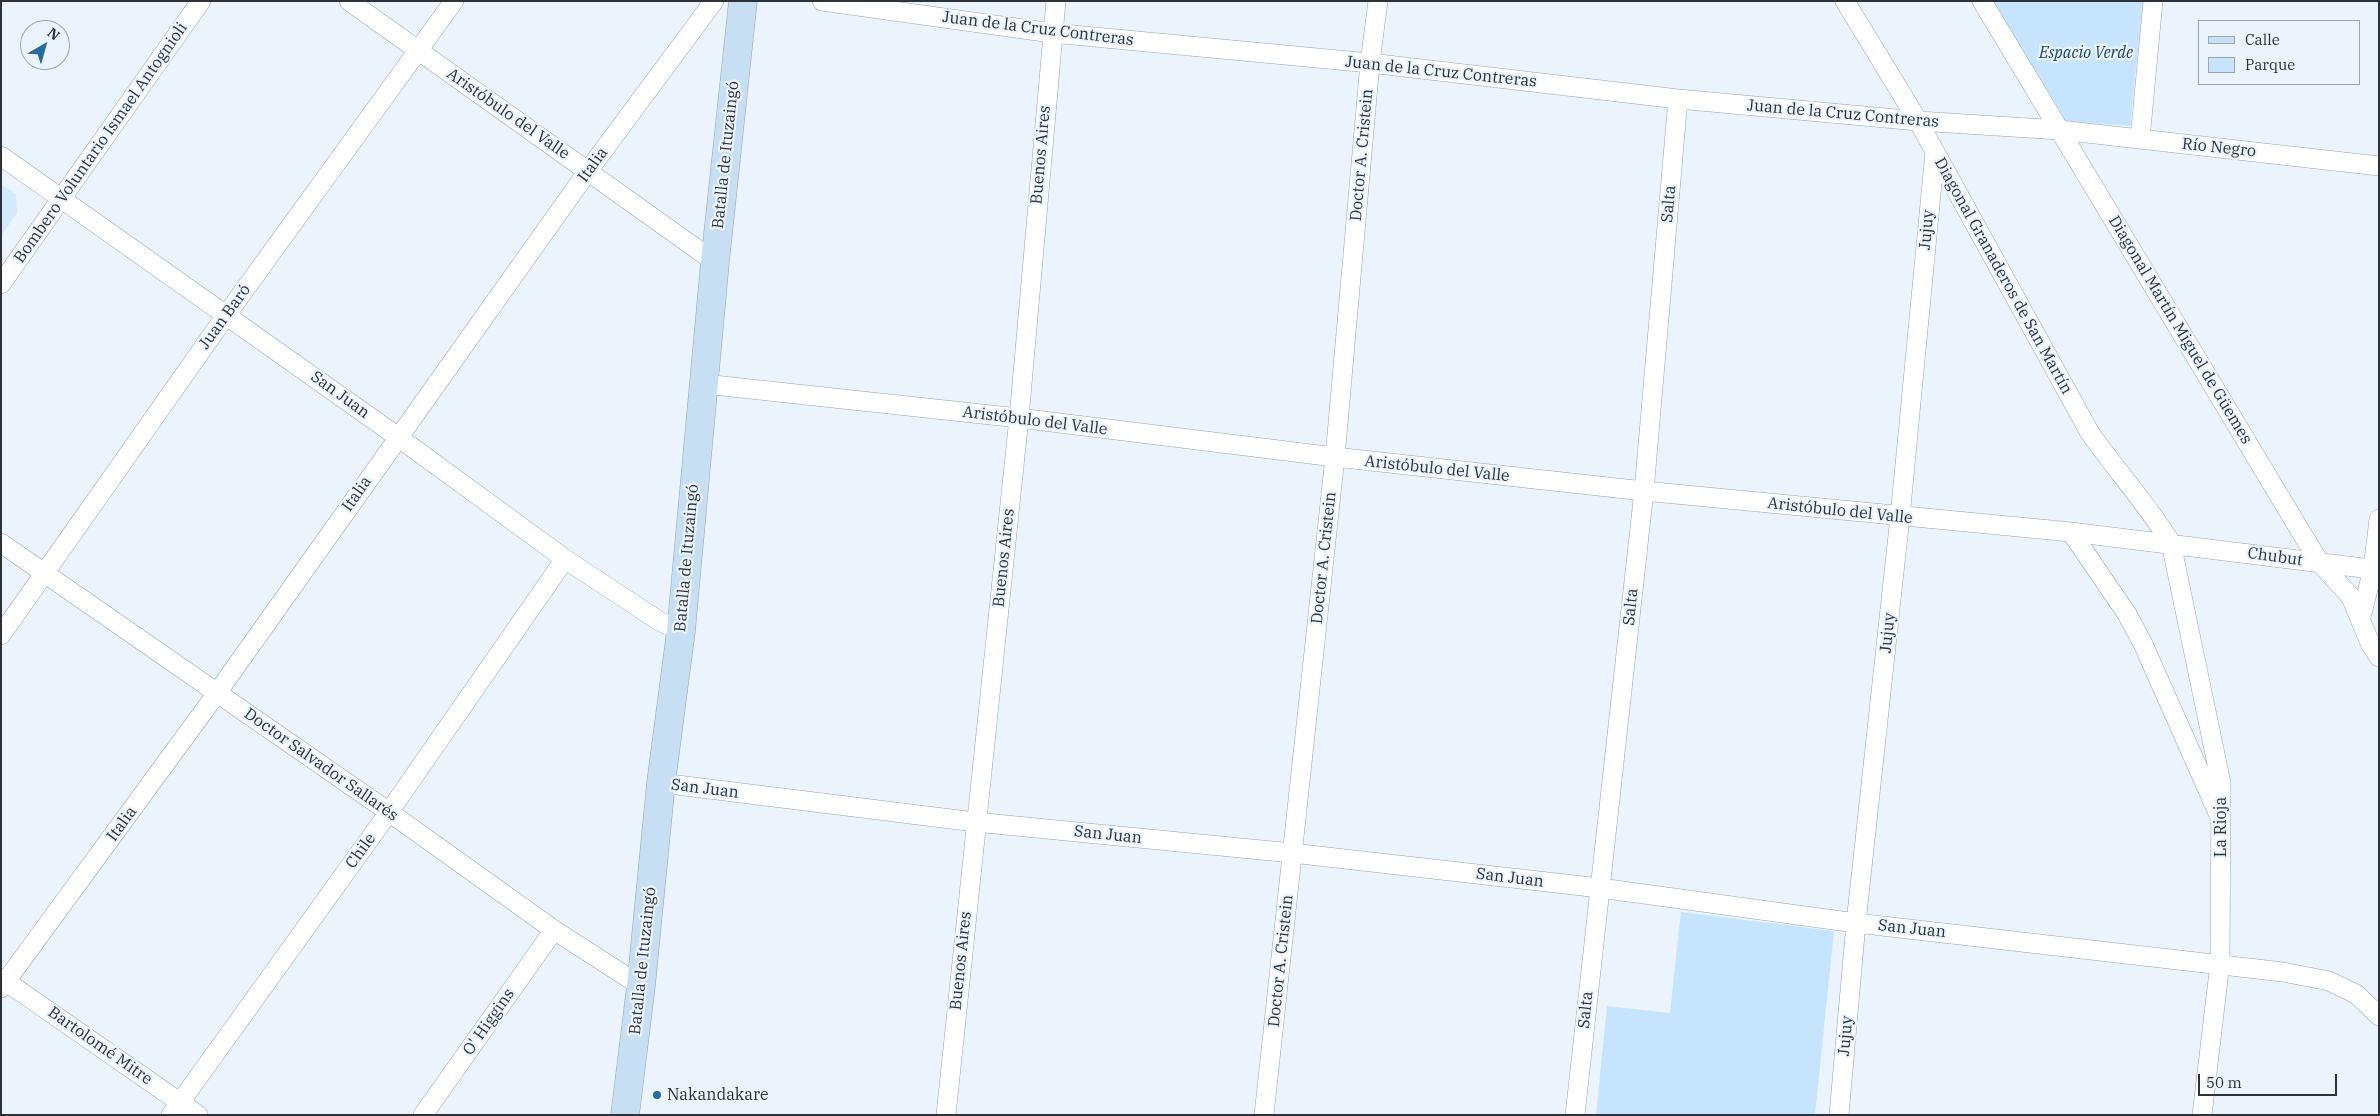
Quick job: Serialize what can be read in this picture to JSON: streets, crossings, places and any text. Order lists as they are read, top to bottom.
{
  "streets": {
    "main road": ["Batalla de Ituzaingó"],
    "street": [
      "Juan de la Cruz Contreras",
      "Aristóbulo del Valle",
      "Bombero Voluntario Ismael Antognioli",
      "Río Negro",
      "Buenos Aires",
      "Doctor A. Cristein",
      "Italia",
      "Salta",
      "Jujuy",
      "Diagonal Granaderos de San Martín",
      "Juan Baró",
      "Diagonal Martín Miguel de Güemes",
      "San Juan",
      "Chubut",
      "Doctor Salvador Sallarés",
      "La Rioja",
      "Chile",
      "O' Higgins",
      "Bartolomé Mitre"
    ]
  },
  "crossings": [
    ["Juan de la Cruz Contreras", "Río Negro"],
    ["Juan de la Cruz Contreras", "Buenos Aires"],
    ["Juan de la Cruz Contreras", "Doctor A. Cristein"],
    ["Juan de la Cruz Contreras", "Salta"],
    ["Juan de la Cruz Contreras", "Diagonal Granaderos de San Martín"],
    ["Juan de la Cruz Contreras", "Diagonal Martín Miguel de Güemes"],
    ["Aristóbulo del Valle", "Batalla de Ituzaingó"],
    ["Aristóbulo del Valle", "Buenos Aires"],
    ["Aristóbulo del Valle", "Doctor A. Cristein"],
    ["Aristóbulo del Valle", "Italia"],
    ["Aristóbulo del Valle", "Salta"],
    ["Aristóbulo del Valle", "Jujuy"],
    ["Aristóbulo del Valle", "Diagonal Granaderos de San Martín"],
    ["Aristóbulo del Valle", "Juan Baró"],
    ["Aristóbulo del Valle", "Chubut"],
    ["Aristóbulo del Valle", "La Rioja"],
    ["Bombero Voluntario Ismael Antognioli", "San Juan"],
    ["Río Negro", "Diagonal Martín Miguel de Güemes"],
    ["Batalla de Ituzaingó", "San Juan"],
    ["Batalla de Ituzaingó", "Doctor Salvador Sallarés"],
    ["Buenos Aires", "San Juan"],
    ["Doctor A. Cristein", "San Juan"],
    ["Italia", "San Juan"],
    ["Italia", "Doctor Salvador Sallarés"],
    ["Italia", "Bartolomé Mitre"],
    ["Salta", "San Juan"],
    ["Jujuy", "Diagonal Granaderos de San Martín"],
    ["Jujuy", "San Juan"],
    ["Diagonal Granaderos de San Martín", "Chubut"],
    ["Diagonal Granaderos de San Martín", "La Rioja"],
    ["Juan Baró", "San Juan"],
    ["Juan Baró", "Doctor Salvador Sallarés"],
    ["Diagonal Martín Miguel de Güemes", "Chubut"],
    ["San Juan", "La Rioja"],
    ["San Juan", "Chile"],
    ["Chubut", "La Rioja"],
    ["Doctor Salvador Sallarés", "Chile"],
    ["Doctor Salvador Sallarés", "O' Higgins"],
    ["Chile", "Bartolomé Mitre"]
  ],
  "parks": ["Espacio Verde"],
  "places": ["Nakandakare"],
  "legend": ["Calle", "Parque"],
  "scale_bar": "50 m",
  "north": "top right"
}
